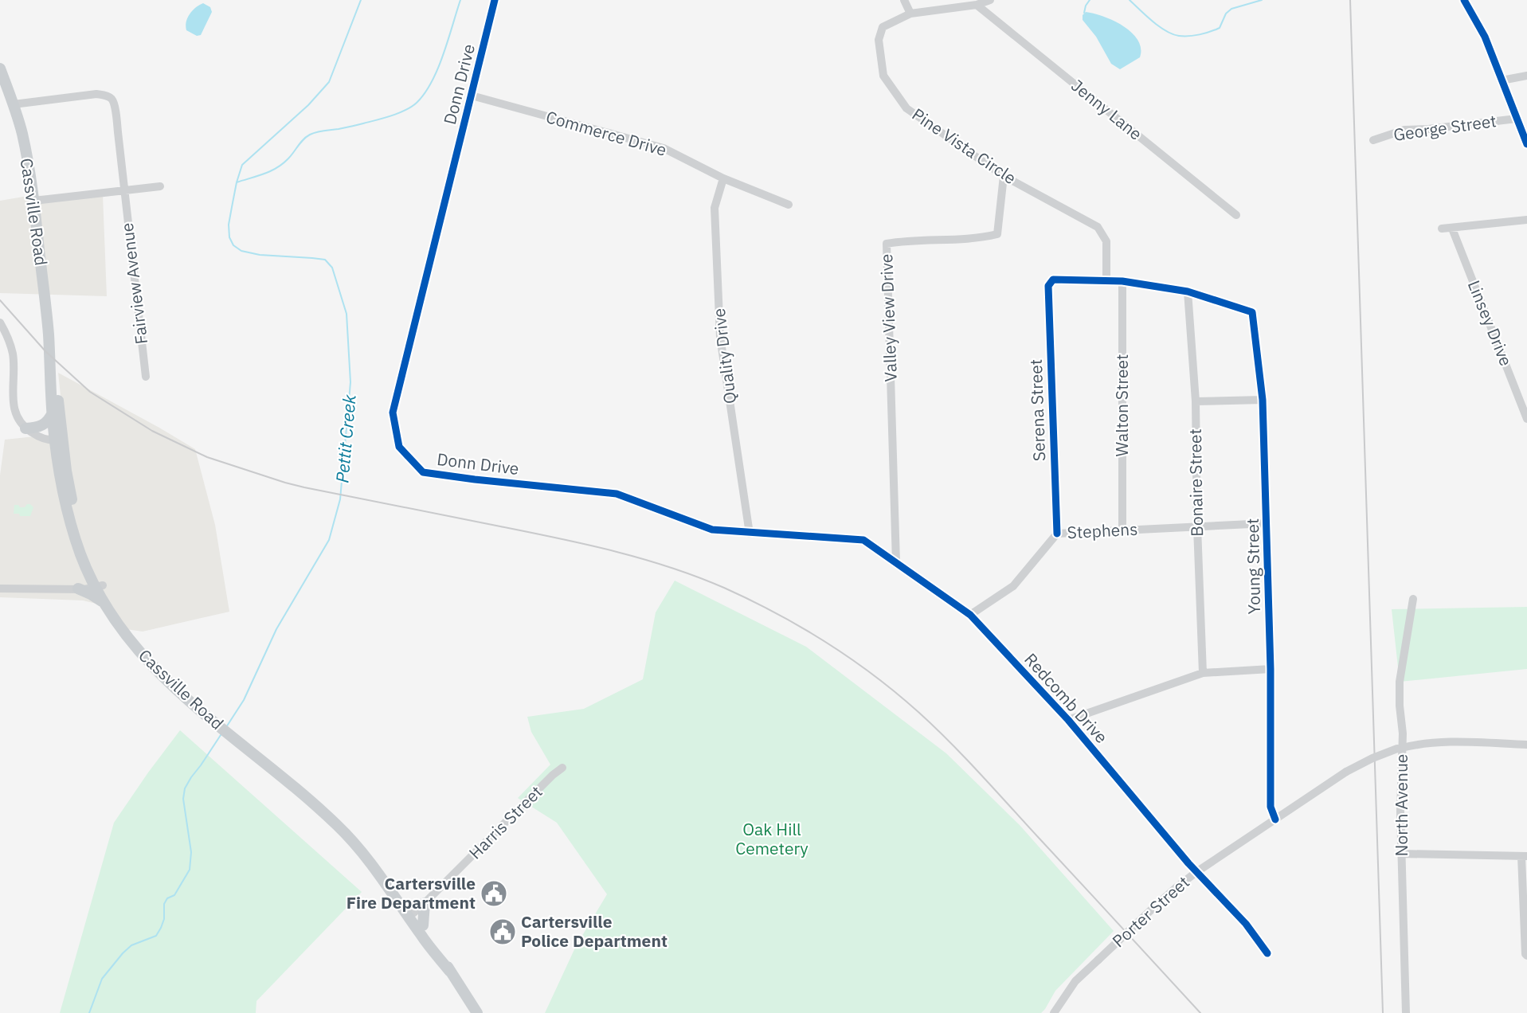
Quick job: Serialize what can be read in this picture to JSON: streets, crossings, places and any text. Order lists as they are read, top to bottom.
{
  "streets": {
    "main road": ["Cassville Road"],
    "street": [
      "Donn Drive",
      "Jenny Lane",
      "George Street",
      "Commerce Drive",
      "Pine Vista Circle",
      "Fairview Avenue",
      "Valley View Drive",
      "Linsey Drive",
      "Quality Drive",
      "Walton Street",
      "Serena Street",
      "Bonaire Street",
      "Stephens",
      "Young Street",
      "Redcomb Drive",
      "North Avenue",
      "Harris Street",
      "Porter Street"
    ]
  },
  "crossings": [
    ["Donn Drive", "Commerce Drive"],
    ["Donn Drive", "Valley View Drive"],
    ["Donn Drive", "Quality Drive"],
    ["Donn Drive", "Redcomb Drive"],
    ["Jenny Lane", "Pine Vista Circle"],
    ["Commerce Drive", "Quality Drive"],
    ["Pine Vista Circle", "Valley View Drive"],
    ["Pine Vista Circle", "Serena Street"],
    ["Cassville Road", "Fairview Avenue"],
    ["Cassville Road", "Harris Street"],
    ["Valley View Drive", "Redcomb Drive"],
    ["Walton Street", "Stephens"],
    ["Serena Street", "Stephens"],
    ["Bonaire Street", "Stephens"],
    ["Bonaire Street", "Young Street"],
    ["Stephens", "Young Street"],
    ["Stephens", "Redcomb Drive"],
    ["Young Street", "Porter Street"],
    ["Redcomb Drive", "Porter Street"],
    ["North Avenue", "Porter Street"]
  ],
  "water": ["Pettit Creek"],
  "parks": ["Oak Hill Cemetery"],
  "places": {
    "public building": ["Cartersville Fire Department", "Cartersville Police Department"]
  }
}
